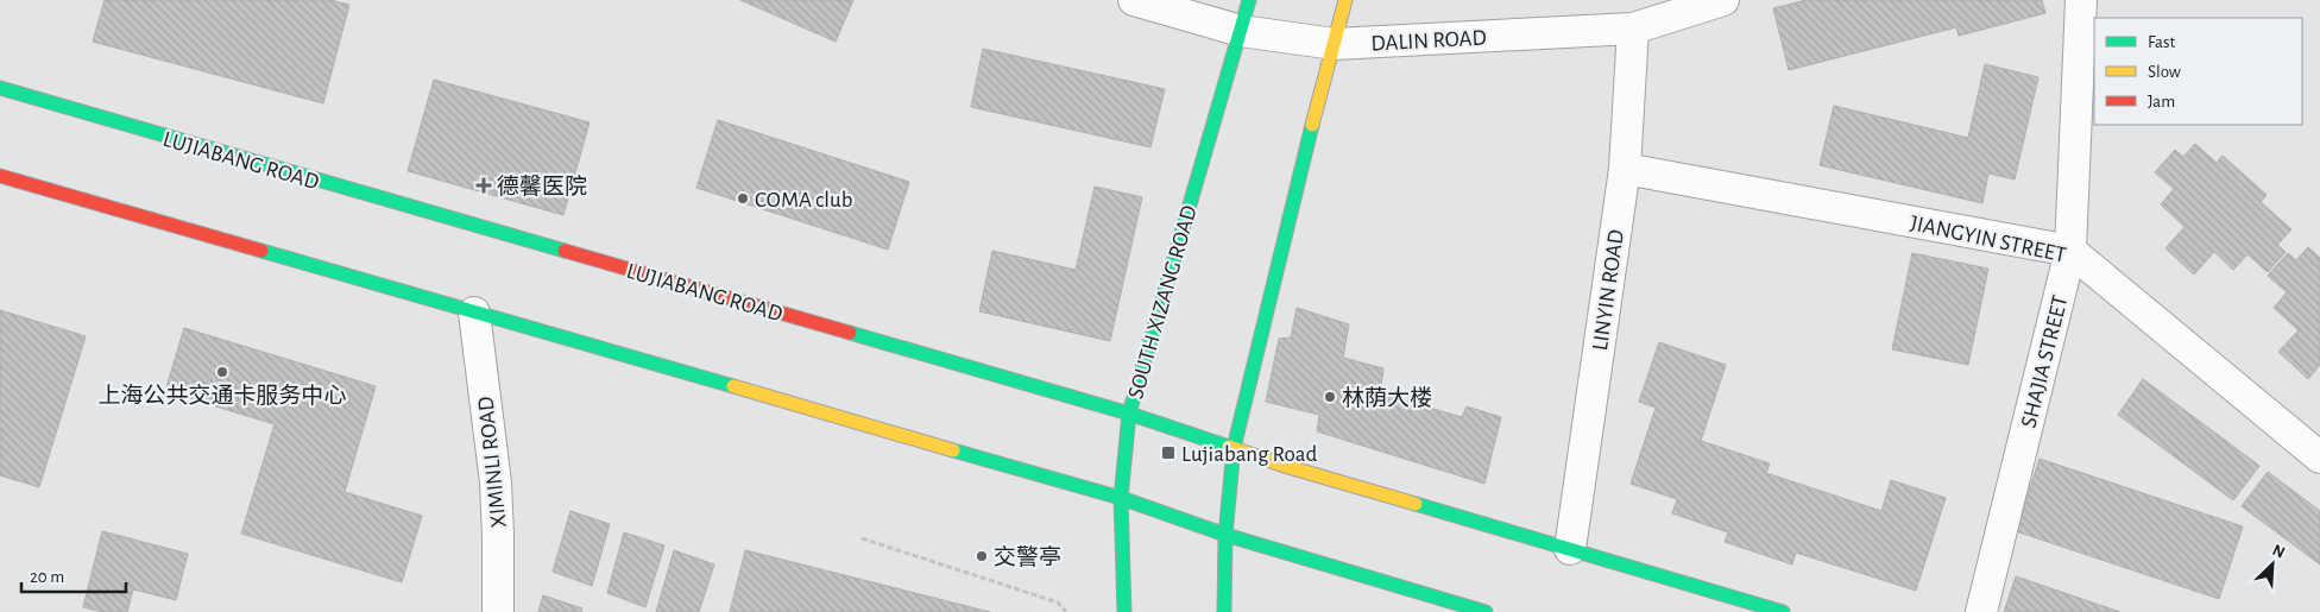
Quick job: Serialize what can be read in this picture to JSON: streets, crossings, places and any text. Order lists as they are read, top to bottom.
{
  "streets": {
    "main road": ["LUJIABANG ROAD", "SOUTH XIZANG ROAD"],
    "street": [
      "DALIN ROAD",
      "JIANGYIN STREET",
      "LINYIN ROAD",
      "SHAJIA STREET",
      "XIMINLI ROAD"
    ]
  },
  "crossings": [
    ["DALIN ROAD", "LINYIN ROAD"],
    ["DALIN ROAD", "SOUTH XIZANG ROAD"],
    ["LUJIABANG ROAD", "LINYIN ROAD"],
    ["LUJIABANG ROAD", "SOUTH XIZANG ROAD"],
    ["JIANGYIN STREET", "LINYIN ROAD"],
    ["JIANGYIN STREET", "SHAJIA STREET"]
  ],
  "places": {
    "health": ["德馨医院"],
    "other": [
      "COMA club",
      "上海公共交通卡服务中心",
      "林荫大楼",
      "交警亭"
    ],
    "transit": ["Lujiabang Road"]
  },
  "legend": ["Fast", "Slow", "Jam"],
  "scale_bar": "20 m",
  "north": "top right"
}
